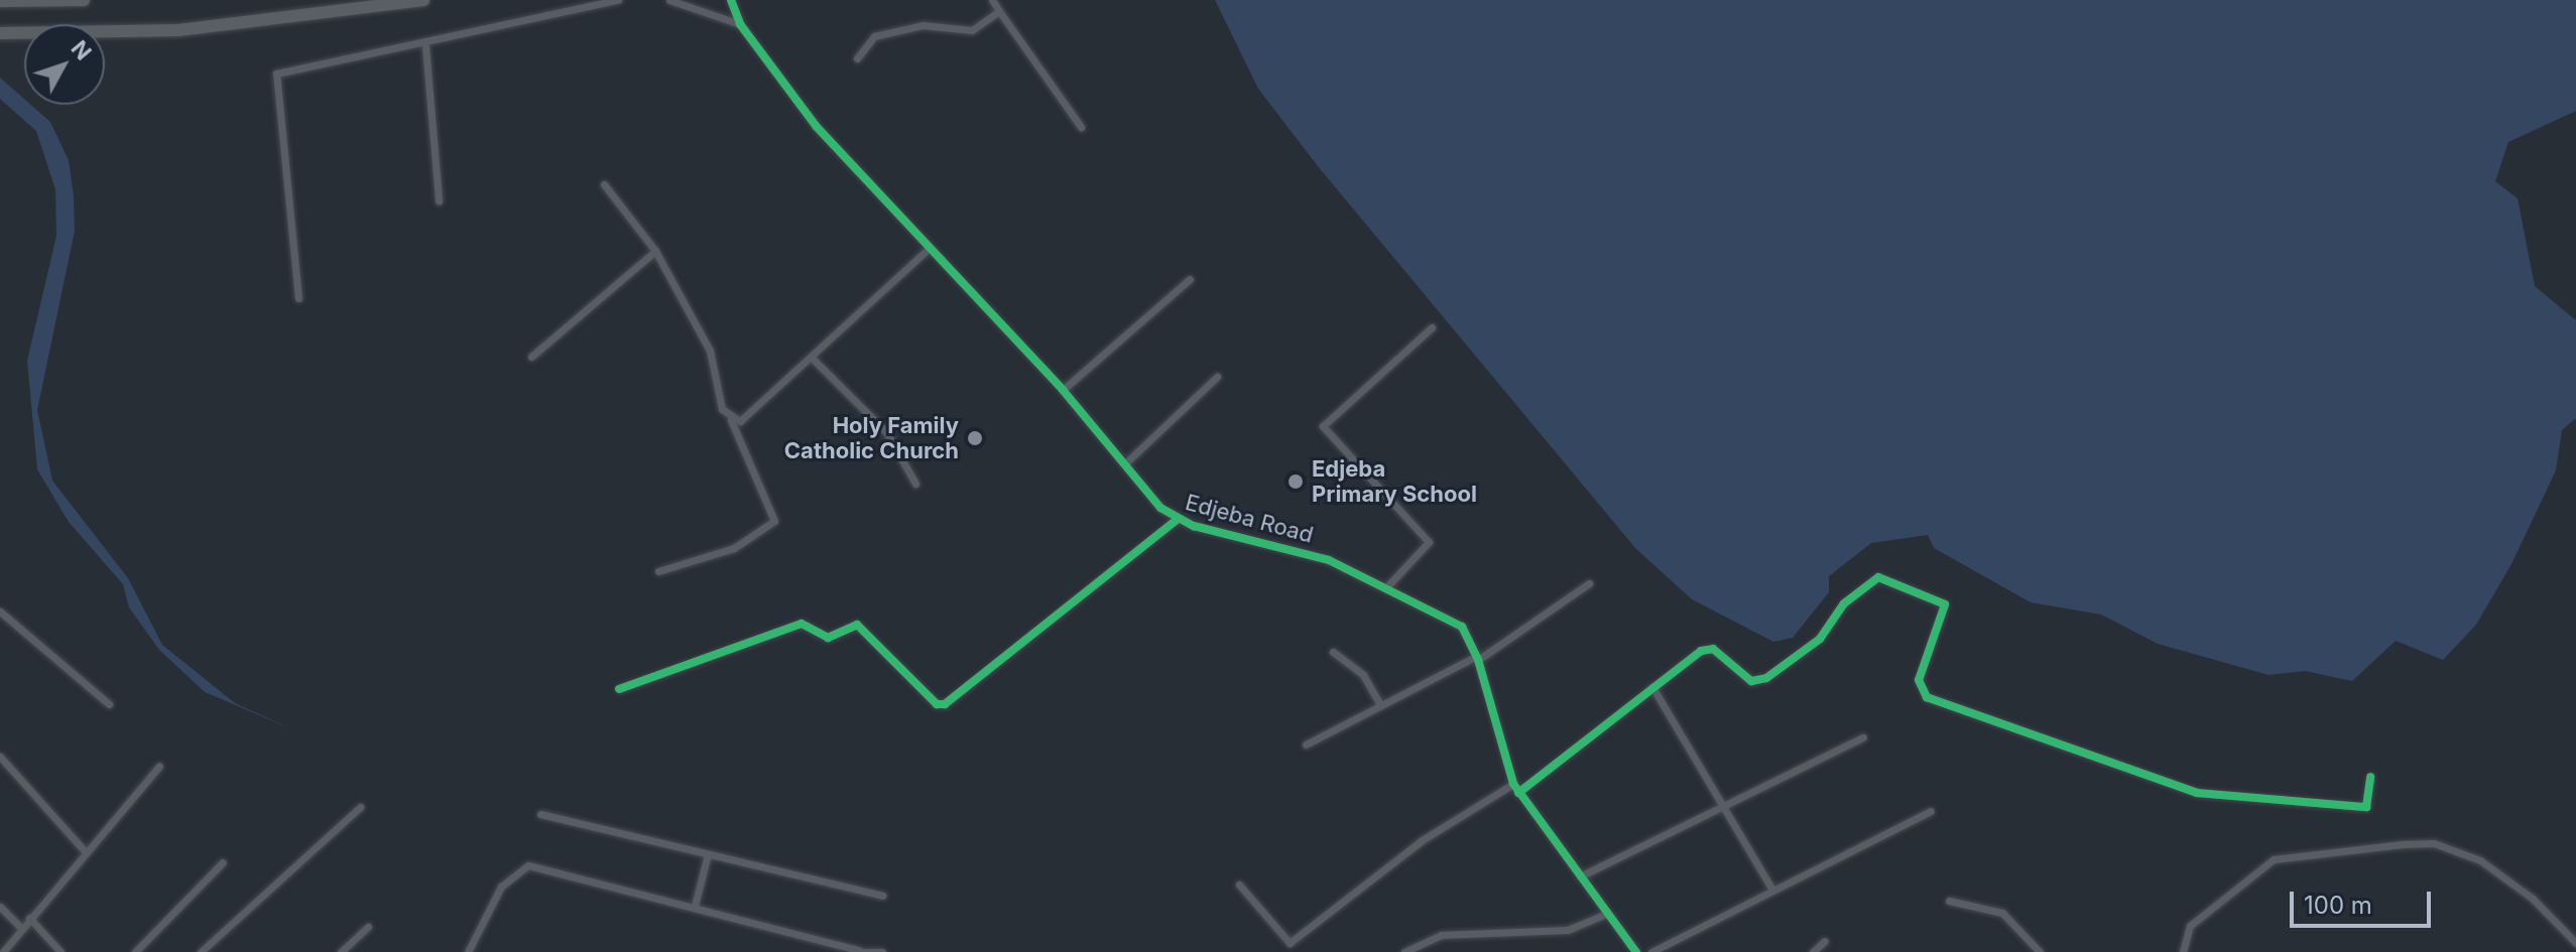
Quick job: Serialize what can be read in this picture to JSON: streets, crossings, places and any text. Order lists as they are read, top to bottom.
{
  "streets": {
    "street": ["Edjeba Road"]
  },
  "places": ["Holy Family Catholic Church", "Edjeba Primary School"],
  "scale_bar": "100 m",
  "north": "top right"
}
